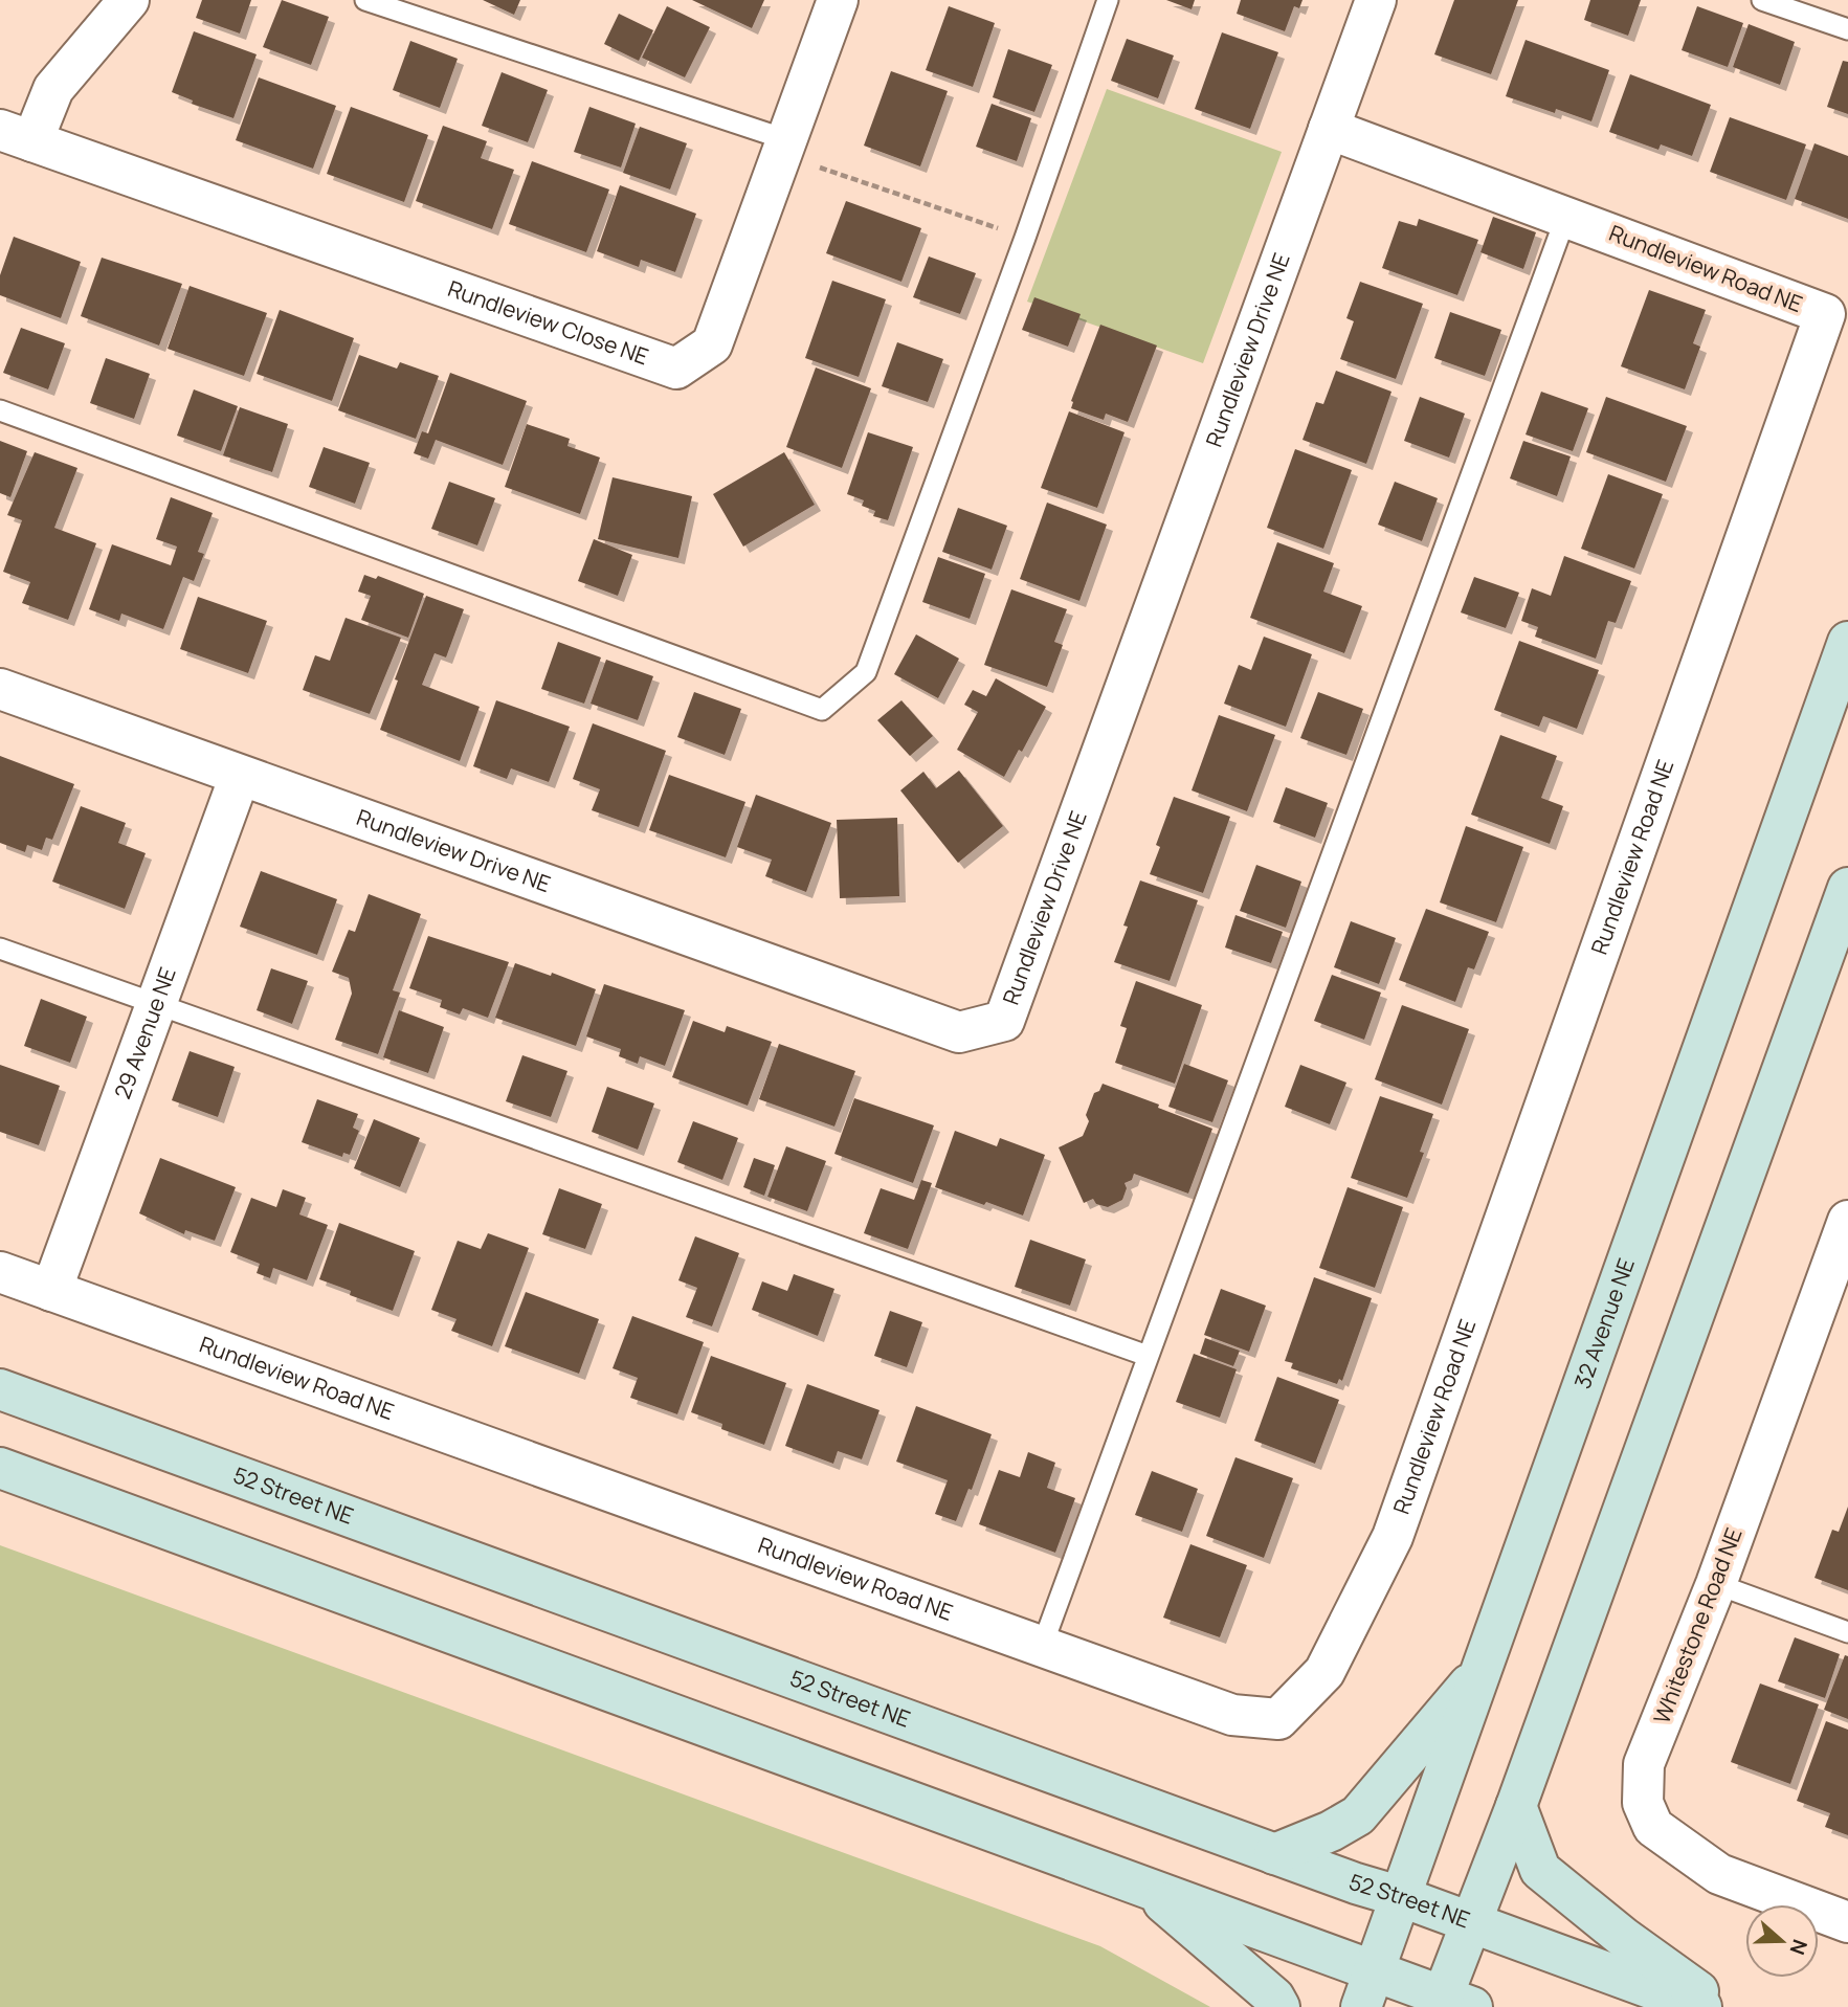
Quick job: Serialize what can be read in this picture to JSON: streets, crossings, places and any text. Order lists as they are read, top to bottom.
{
  "streets": {
    "main road": ["32 Avenue NE", "52 Street NE"],
    "street": [
      "Rundleview Road NE",
      "Rundleview Close NE",
      "Rundleview Drive NE",
      "29 Avenue NE",
      "Whitestone Road NE"
    ]
  },
  "crossings": [
    ["Rundleview Road NE", "Rundleview Drive NE"],
    ["Rundleview Road NE", "29 Avenue NE"],
    ["Rundleview Drive NE", "29 Avenue NE"],
    ["32 Avenue NE", "52 Street NE"]
  ],
  "north": "right"
}
